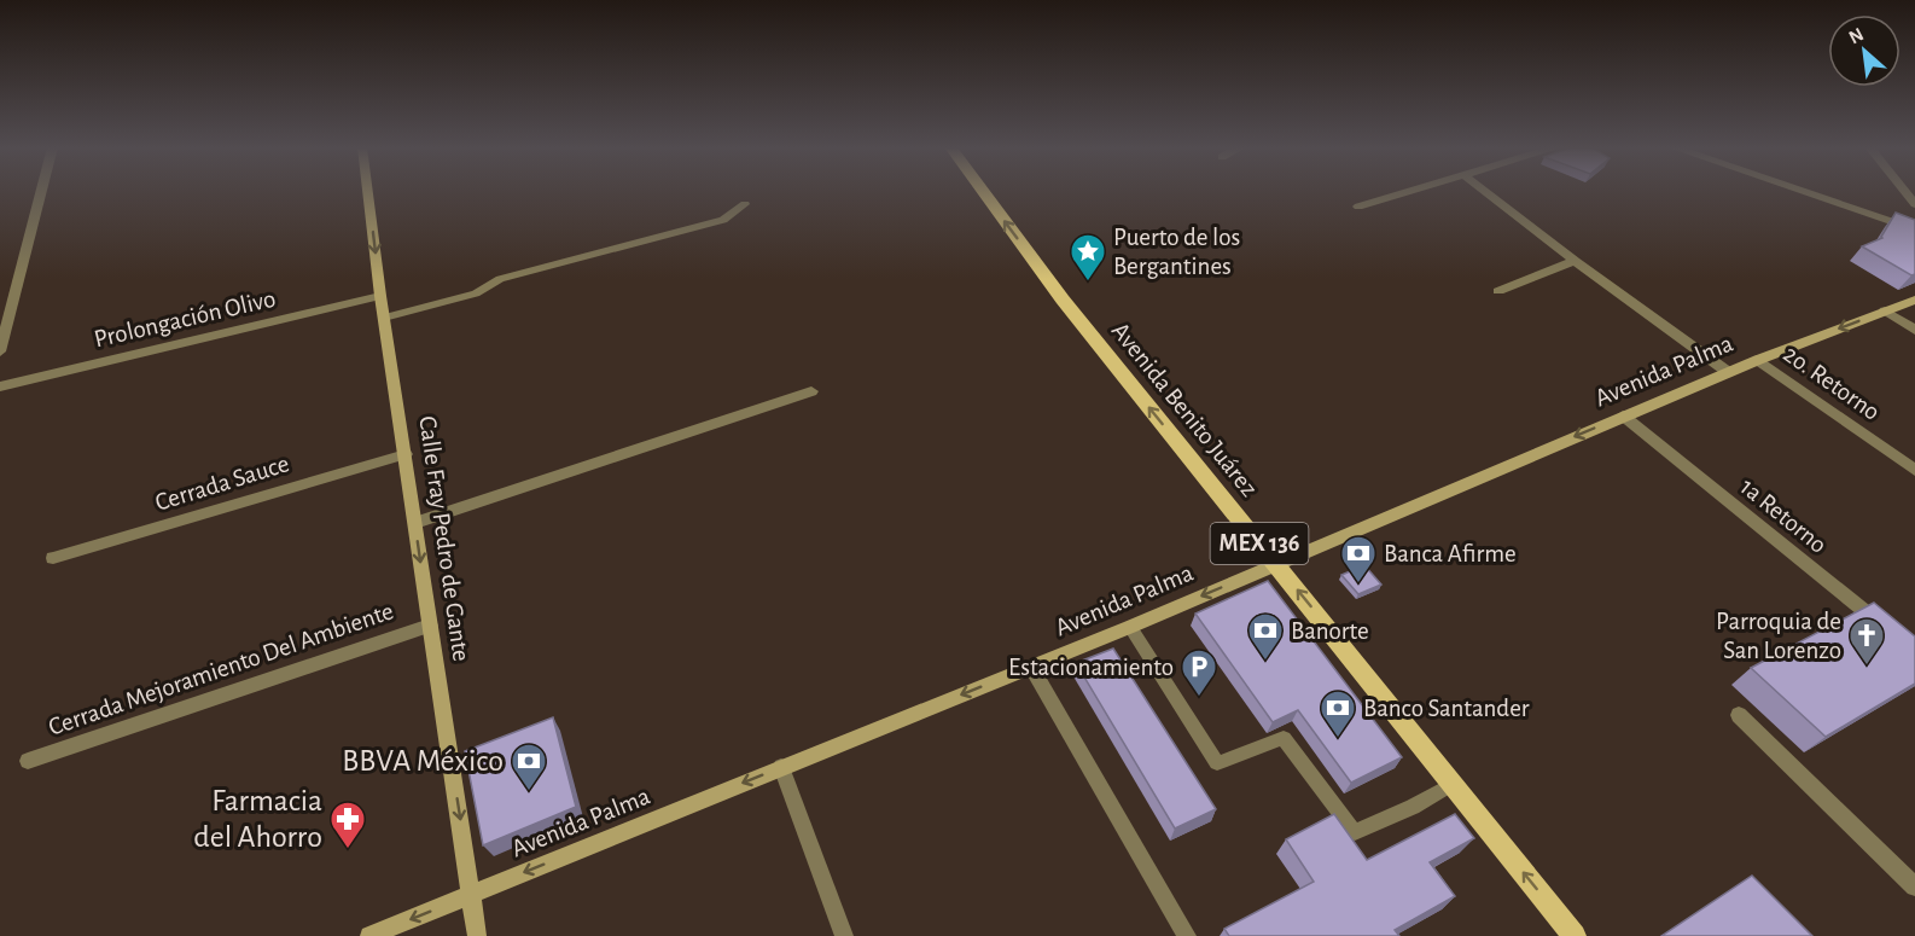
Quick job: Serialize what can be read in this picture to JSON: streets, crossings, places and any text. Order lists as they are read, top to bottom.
{
  "streets": {
    "main road": [
      "Avenida Palma",
      "Avenida Benito Juárez",
      "Calle Fray Pedro de Gante",
      "MEX 136"
    ],
    "street": [
      "Prolongación Olivo",
      "2o. Retorno",
      "Cerrada Sauce",
      "1a Retorno",
      "Cerrada Mejoramiento Del Ambiente"
    ]
  },
  "crossings": [
    ["Prolongación Olivo", "Calle Fray Pedro de Gante"],
    ["Avenida Palma", "2o. Retorno"],
    ["Avenida Palma", "Avenida Benito Juárez"],
    ["Avenida Palma", "1a Retorno"],
    ["Avenida Palma", "Calle Fray Pedro de Gante"],
    ["Cerrada Sauce", "Calle Fray Pedro de Gante"],
    ["Calle Fray Pedro de Gante", "Cerrada Mejoramiento Del Ambiente"]
  ],
  "one_way": ["Avenida Palma", "Avenida Benito Juárez", "Calle Fray Pedro de Gante"],
  "places": {
    "place": ["Puerto de los Bergantines"],
    "bank": [
      "Banca Afirme",
      "Banorte",
      "Banco Santander",
      "BBVA México"
    ],
    "church": ["Parroquia de San Lorenzo"],
    "parking": ["Estacionamiento"],
    "pharmacy": ["Farmacia del Ahorro"]
  },
  "north": "top left"
}
